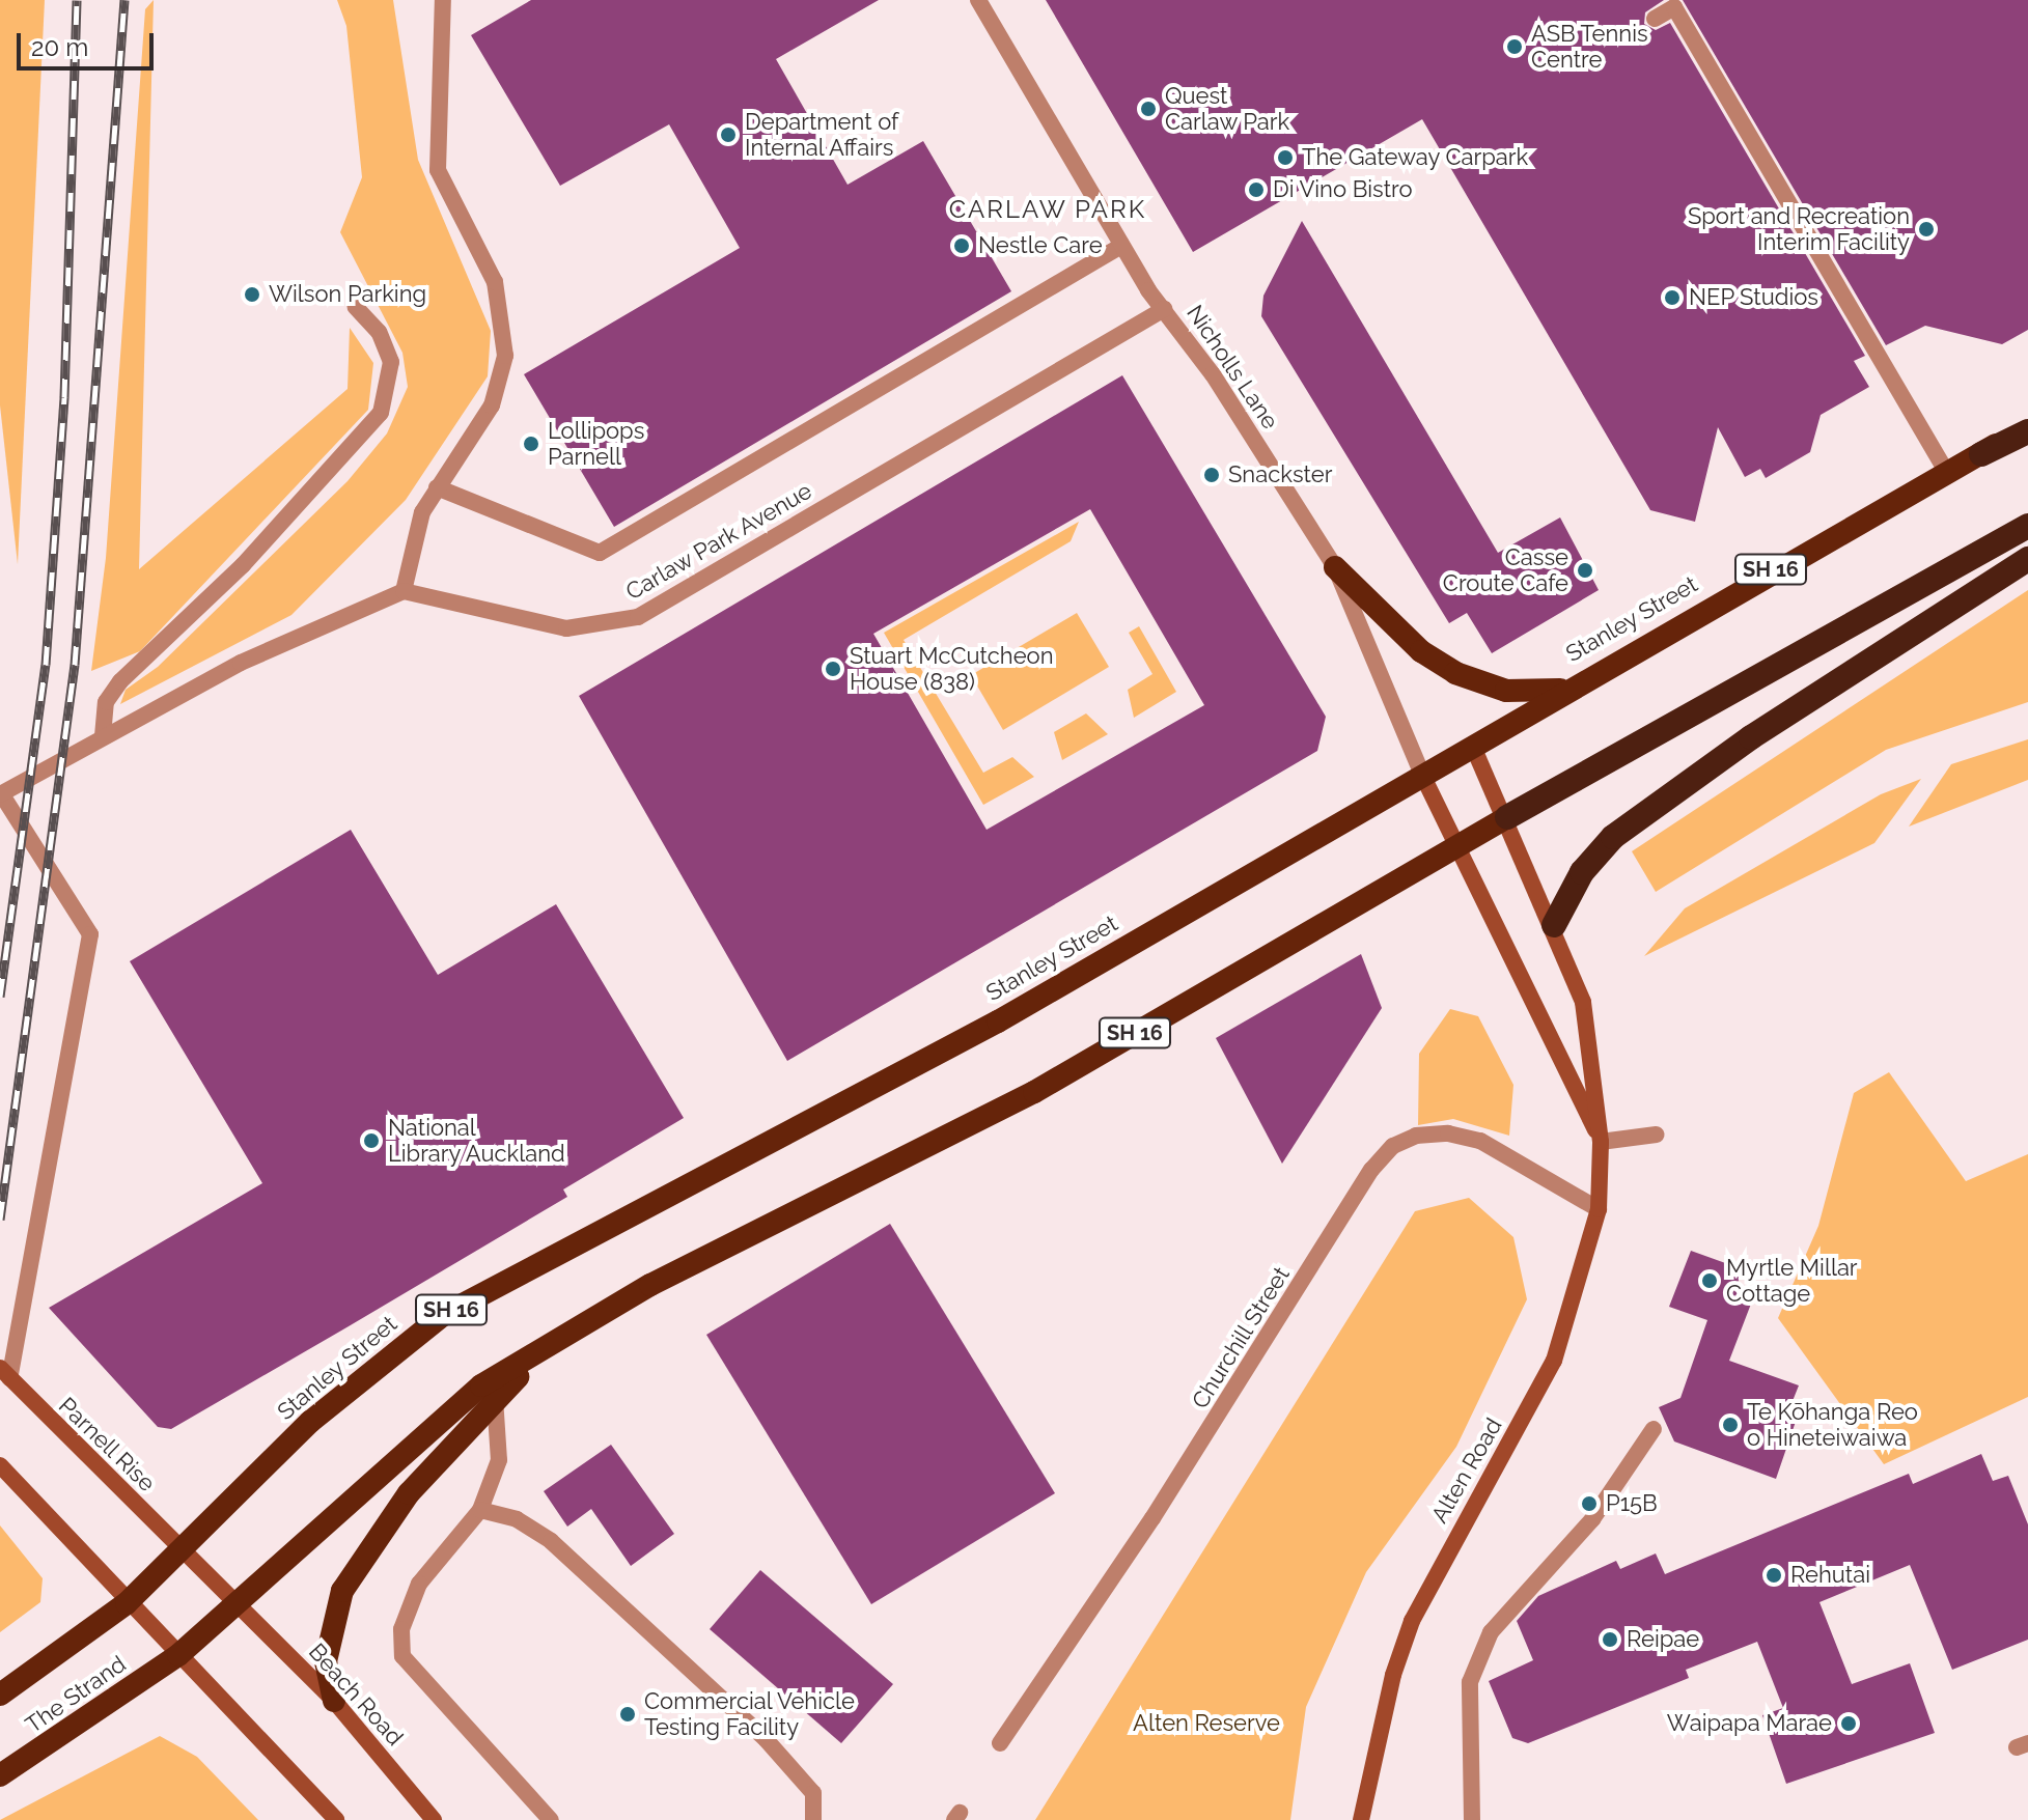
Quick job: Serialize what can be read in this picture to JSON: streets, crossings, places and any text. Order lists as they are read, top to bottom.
{
  "streets": {
    "highway": ["SH 16", "Stanley Street", "The Strand"],
    "main road": ["Parnell Rise", "Alten Road", "Beach Road"],
    "street": ["Nicholls Lane", "Carlaw Park Avenue", "Churchill Street"]
  },
  "crossings": [
    ["Nicholls Lane", "Carlaw Park Avenue"],
    ["Nicholls Lane", "Stanley Street"],
    ["Nicholls Lane", "Alten Road"],
    ["SH 16", "Stanley Street"],
    ["SH 16", "Parnell Rise"],
    ["SH 16", "Alten Road"],
    ["SH 16", "The Strand"],
    ["SH 16", "Beach Road"],
    ["Stanley Street", "Parnell Rise"],
    ["Stanley Street", "Alten Road"],
    ["Churchill Street", "Alten Road"],
    ["Parnell Rise", "Beach Road"]
  ],
  "districts": ["CARLAW PARK"],
  "parks": ["Alten Reserve"],
  "places": [
    "ASB Tennis Centre",
    "Quest Carlaw Park",
    "Department of Internal Affairs",
    "The Gateway Carpark",
    "Di Vino Bistro",
    "Sport and Recreation Interim Facility",
    "Nestle Care",
    "Wilson Parking",
    "NEP Studios",
    "Lollipops Parnell",
    "Snackster",
    "Casse Croute Cafe",
    "Stuart McCutcheon House (838)",
    "National Library Auckland",
    "Myrtle Millar Cottage",
    "Te Kōhanga Reo o Hineteiwaiwa",
    "P15B",
    "Rehutai",
    "Reipae",
    "Commercial Vehicle Testing Facility",
    "Waipapa Marae"
  ],
  "scale_bar": "20 m"
}
